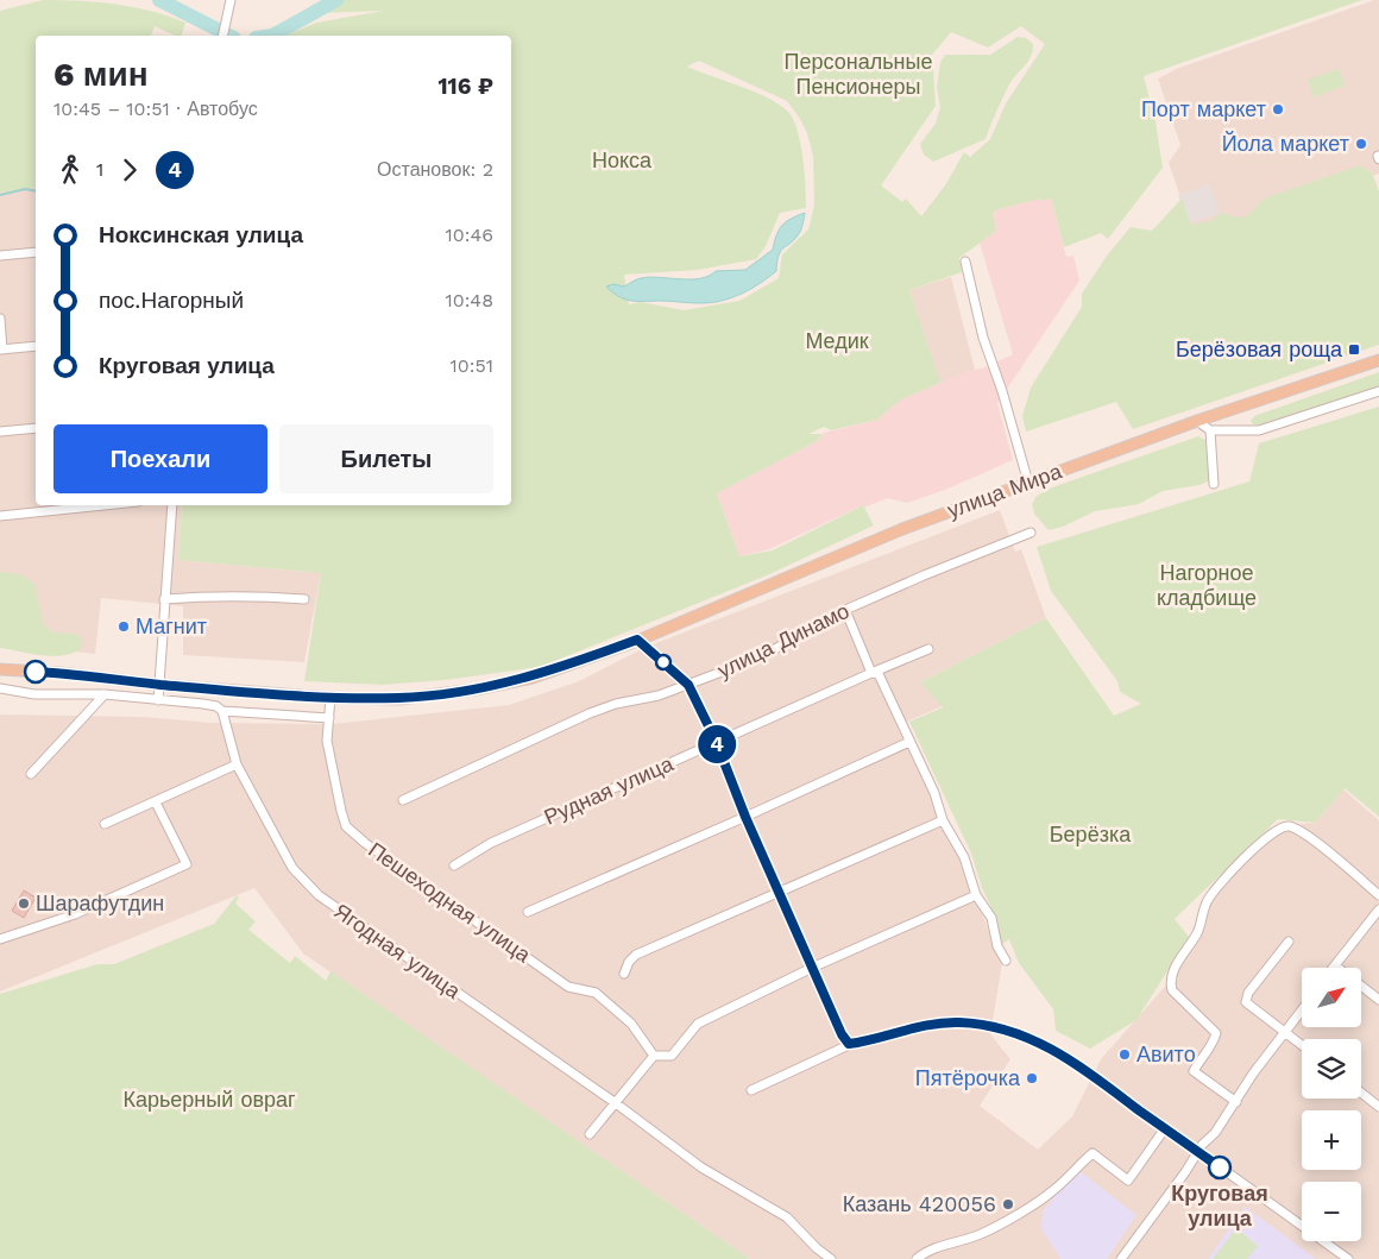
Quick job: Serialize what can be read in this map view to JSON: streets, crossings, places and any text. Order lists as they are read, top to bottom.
{
  "streets": {
    "main road": ["улица Мира"],
    "street": [
      "улица Динамо",
      "Рудная улица",
      "Пешеходная улица",
      "Ягодная улица"
    ]
  },
  "crossings": [
    ["улица Мира", "Пешеходная улица"]
  ],
  "parks": [
    "Персональные Пенсионеры",
    "Нокса",
    "Медик",
    "Нагорное кладбище",
    "Берёзка",
    "Карьерный овраг"
  ],
  "places": {
    "other": [
      "Порт маркет",
      "Йола маркет",
      "Магнит",
      "Шарафутдин",
      "Авито",
      "Пятёрочка",
      "Круговая улица",
      "Казань 420056"
    ],
    "transit": ["Берёзовая роща"]
  },
  "lines": ["bus line 4"],
  "north": "top right",
  "page": {
    "on_map": "4",
    "heading": ["6 мин", "10:45 – 10:51 · Автобус", "116 ₽"],
    "legs": ["1", "4", "Остановок: 2"],
    "list": [
      {
        "name": "Ноксинская улица",
        "value": "10:46"
      },
      {
        "name": "пос.Нагорный",
        "value": "10:48"
      },
      {
        "name": "Круговая улица",
        "value": "10:51"
      }
    ],
    "buttons": ["Поехали", "Билеты"],
    "map_buttons": ["+", "−"]
  }
}
